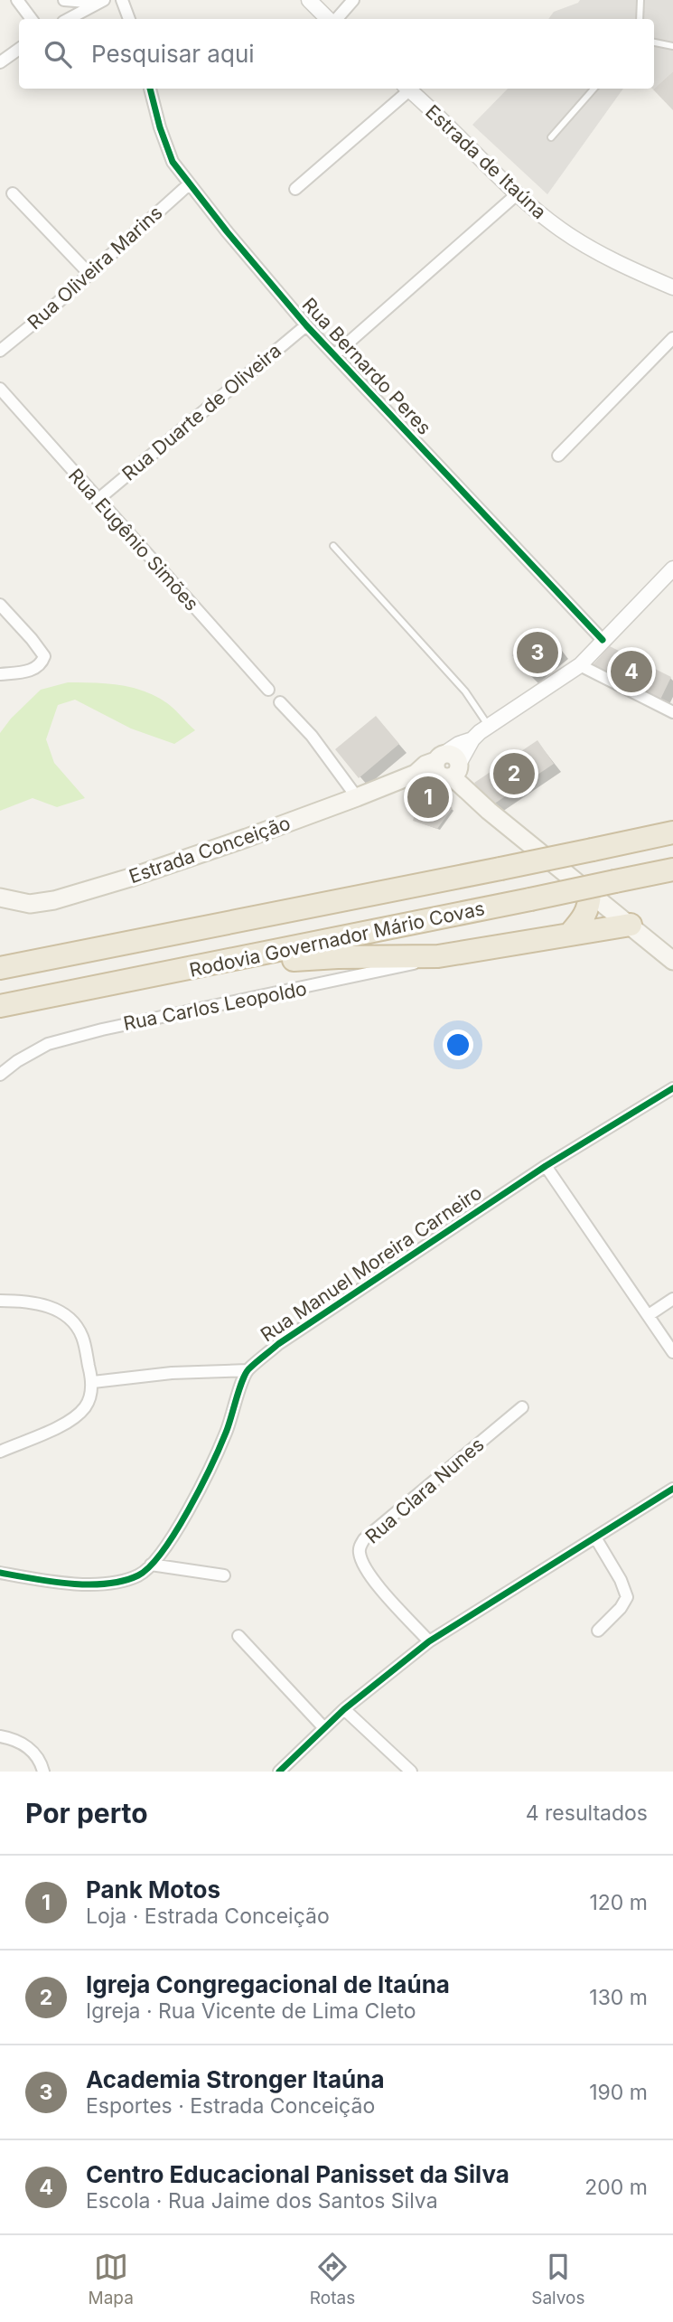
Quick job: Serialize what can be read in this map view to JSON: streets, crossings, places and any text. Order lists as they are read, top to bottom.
{
  "streets": {
    "highway": ["Rodovia Governador Mário Covas"],
    "main road": ["Estrada Conceição"],
    "street": [
      "Estrada de Itaúna",
      "Rua Oliveira Marins",
      "Rua Bernardo Peres",
      "Rua Duarte de Oliveira",
      "Rua Eugênio Simões",
      "Rua Carlos Leopoldo",
      "Rua Manuel Moreira Carneiro",
      "Rua Clara Nunes"
    ]
  },
  "crossings": [
    ["Rua Oliveira Marins", "Rua Bernardo Peres"],
    ["Rua Bernardo Peres", "Rua Duarte de Oliveira"],
    ["Rua Duarte de Oliveira", "Rua Eugênio Simões"]
  ],
  "page": {
    "search": "Pesquisar aqui",
    "pins": [
      "3",
      "4",
      "2",
      "1"
    ],
    "heading": ["Por perto", "4 resultados"],
    "list": [
      {
        "mark": "1",
        "name": "Pank Motos",
        "note": "Loja · Estrada Conceição",
        "value": "120 m"
      },
      {
        "mark": "2",
        "name": "Igreja Congregacional de Itaúna",
        "note": "Igreja · Rua Vicente de Lima Cleto",
        "value": "130 m"
      },
      {
        "mark": "3",
        "name": "Academia Stronger Itaúna",
        "note": "Esportes · Estrada Conceição",
        "value": "190 m"
      },
      {
        "mark": "4",
        "name": "Centro Educacional Panisset da Silva",
        "note": "Escola · Rua Jaime dos Santos Silva",
        "value": "200 m"
      }
    ],
    "nav": ["Mapa", "Rotas", "Salvos"]
  }
}
